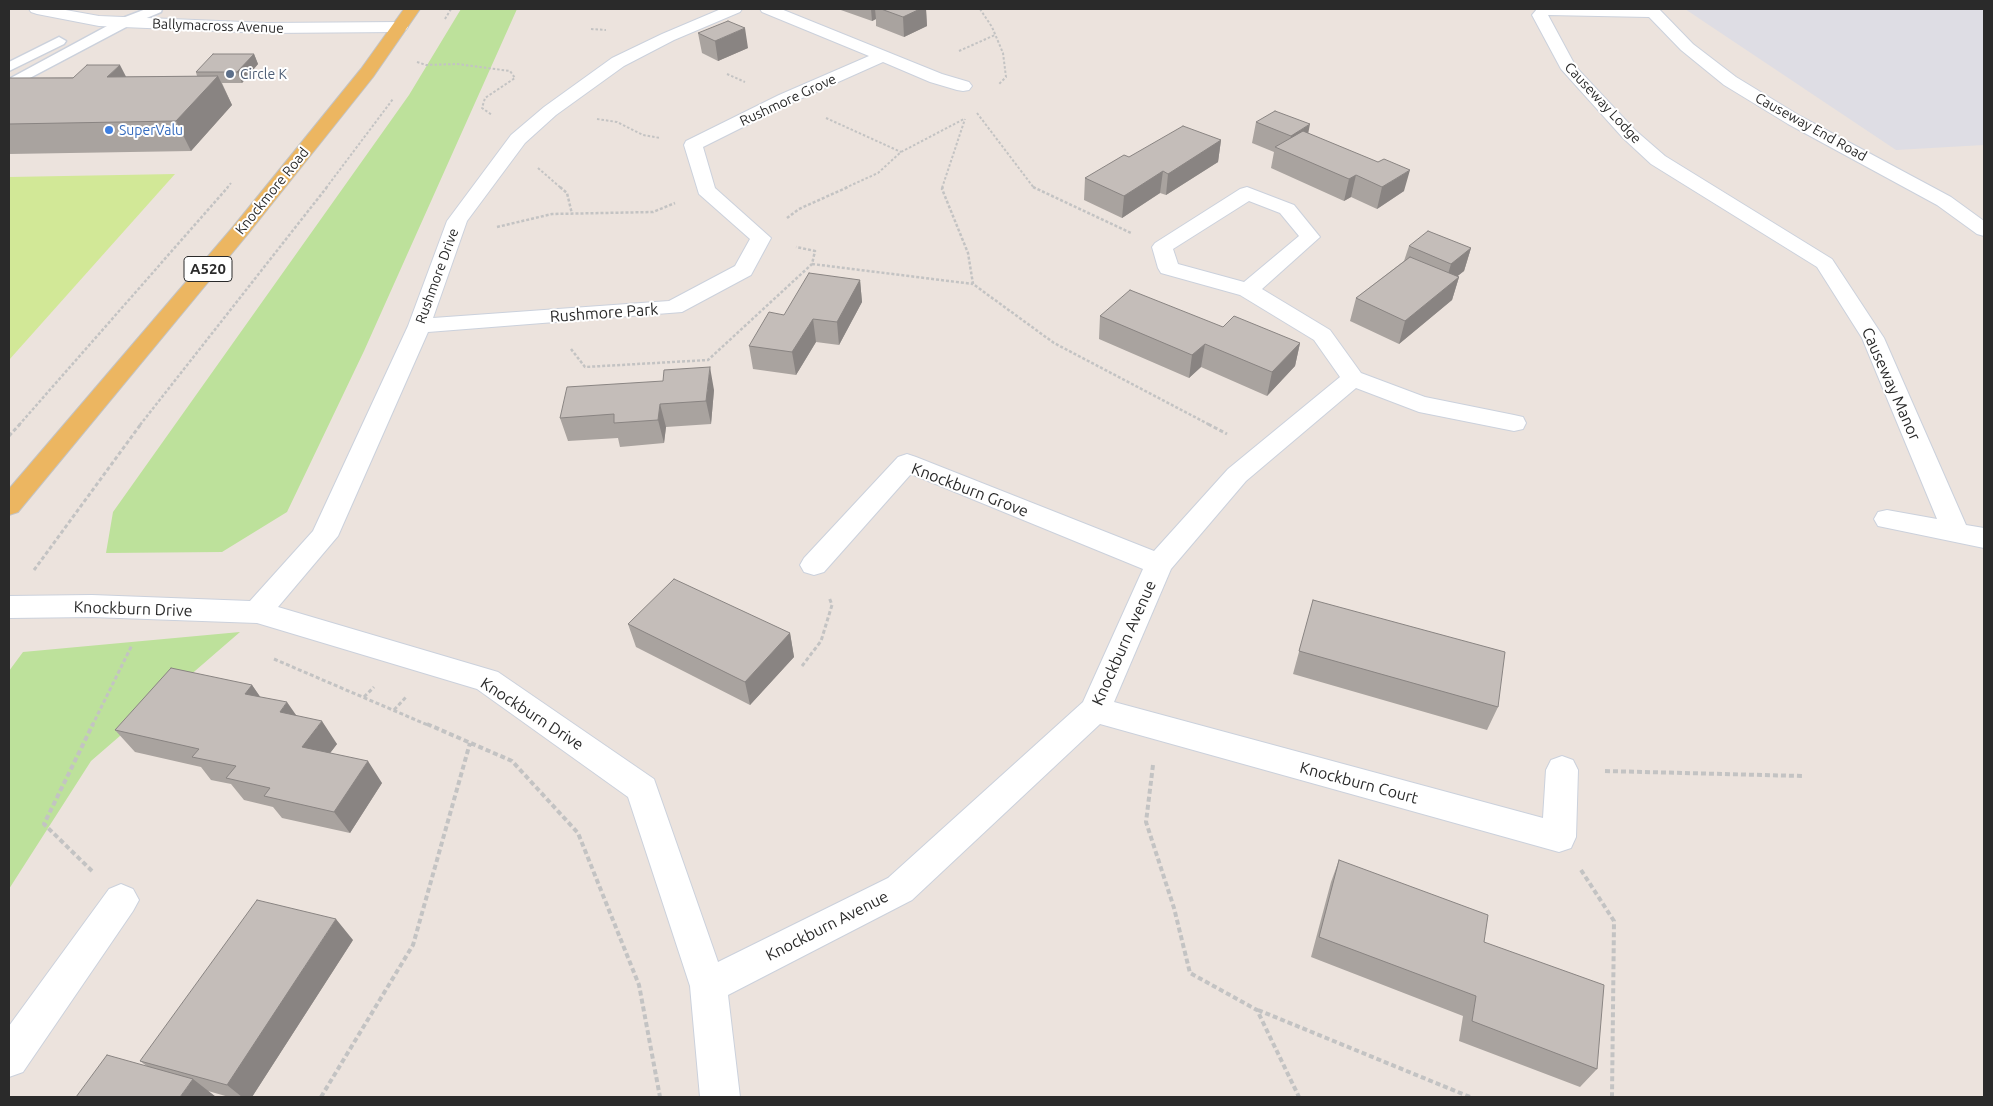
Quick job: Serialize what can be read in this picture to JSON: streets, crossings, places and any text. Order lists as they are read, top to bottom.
{
  "streets": {
    "main road": ["Knockmore Road", "A520"],
    "street": [
      "Ballymacross Avenue",
      "Rushmore Grove",
      "Causeway Lodge",
      "Causeway End Road",
      "Rushmore Drive",
      "Rushmore Park",
      "Causeway Manor",
      "Knockburn Grove",
      "Knockburn Drive",
      "Knockburn Avenue",
      "Knockburn Court"
    ]
  },
  "crossings": [
    ["Ballymacross Avenue", "Knockmore Road"],
    ["Causeway Lodge", "Causeway End Road"],
    ["Causeway Lodge", "Causeway Manor"],
    ["Rushmore Drive", "Rushmore Park"],
    ["Rushmore Drive", "Knockburn Drive"],
    ["Knockburn Grove", "Knockburn Avenue"],
    ["Knockburn Drive", "Knockburn Avenue"],
    ["Knockburn Avenue", "Knockburn Court"]
  ],
  "places": ["Circle K", "SuperValu"]
}
